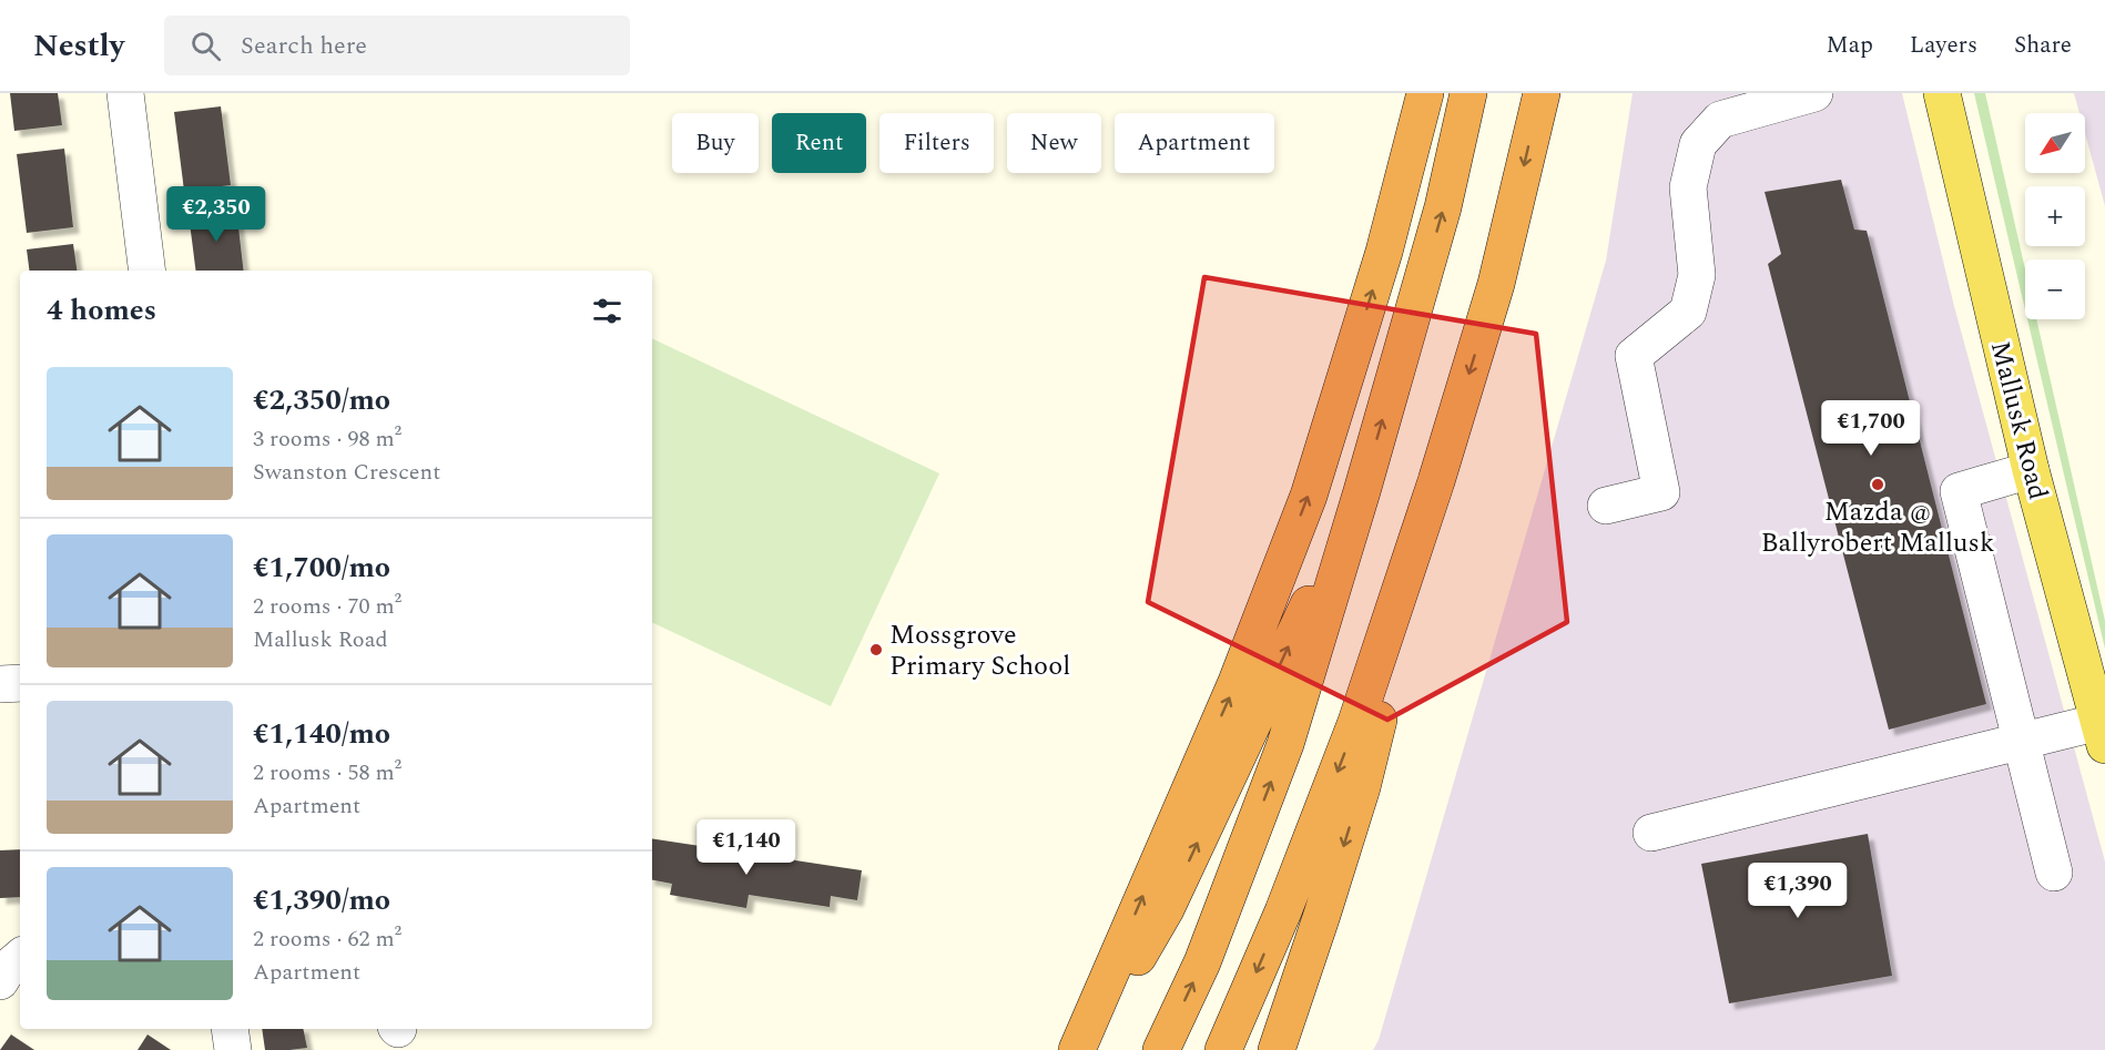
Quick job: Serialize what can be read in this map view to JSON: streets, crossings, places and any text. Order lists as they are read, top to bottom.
{
  "streets": {
    "main road": ["Mallusk Road"]
  },
  "places": ["Mazda @ Ballyrobert Mallusk", "Mossgrove Primary School"],
  "north": "bottom left",
  "page": {
    "header": "Nestly",
    "search": "Search here",
    "nav": ["Map", "Layers", "Share"],
    "map_buttons": ["+", "−"],
    "chip": [
      "Buy",
      "Rent",
      "Filters",
      "New",
      "Apartment"
    ],
    "price": [
      "€2,350",
      "€1,700",
      "€1,140",
      "€1,390"
    ],
    "heading": "4 homes",
    "list": [
      {
        "name": "€2,350/mo",
        "note": "3 rooms · 98 m² · Swanston Crescent"
      },
      {
        "name": "€1,700/mo",
        "note": "2 rooms · 70 m² · Mallusk Road"
      },
      {
        "name": "€1,140/mo",
        "note": "2 rooms · 58 m² · Apartment"
      },
      {
        "name": "€1,390/mo",
        "note": "2 rooms · 62 m² · Apartment"
      }
    ]
  }
}
